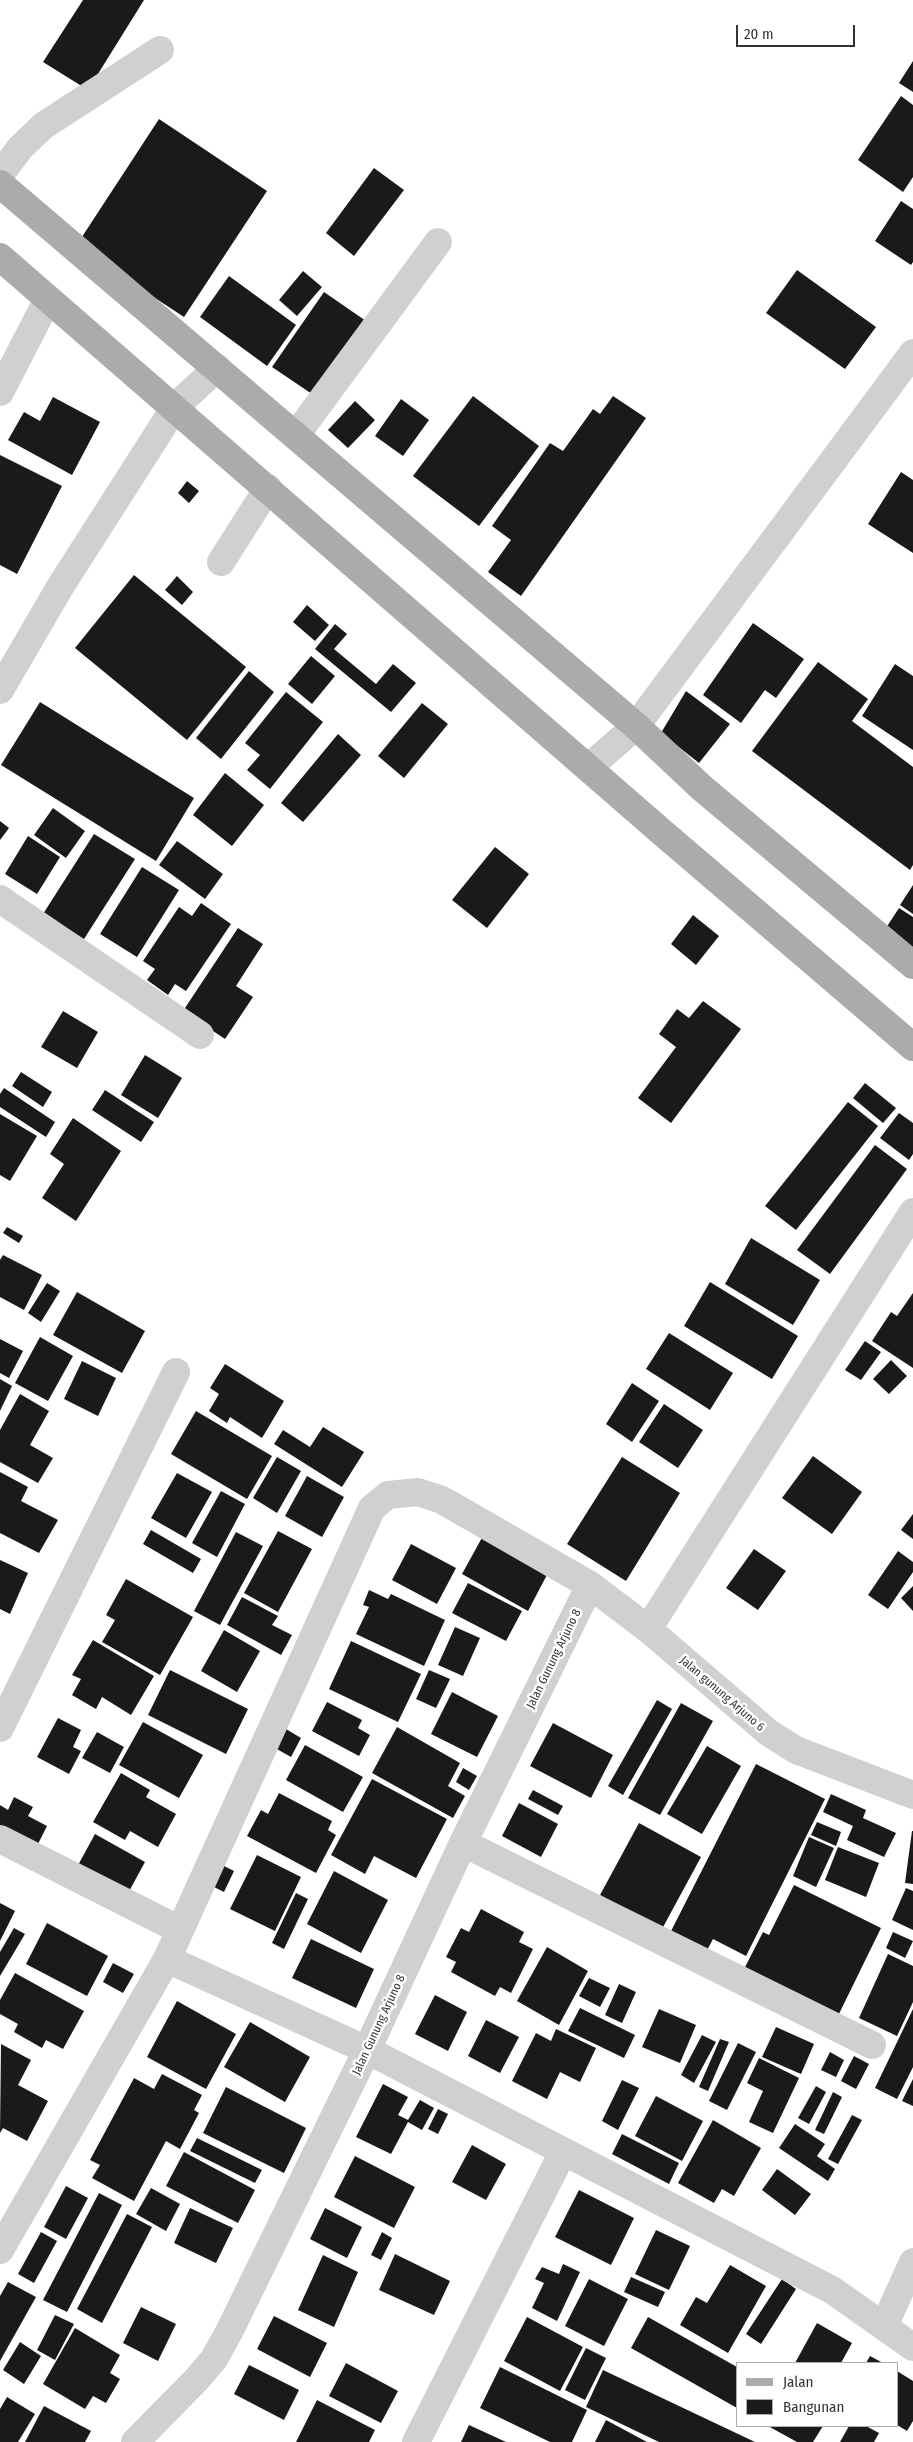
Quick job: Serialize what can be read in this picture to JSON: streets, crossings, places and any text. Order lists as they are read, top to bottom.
{
  "streets": {
    "street": ["Jalan Gunung Arjuno 8", "Jalan gunung Arjuno 6"]
  },
  "crossings": [
    ["Jalan Gunung Arjuno 8", "Jalan gunung Arjuno 6"]
  ],
  "legend": ["Jalan", "Bangunan"],
  "scale_bar": "20 m"
}
